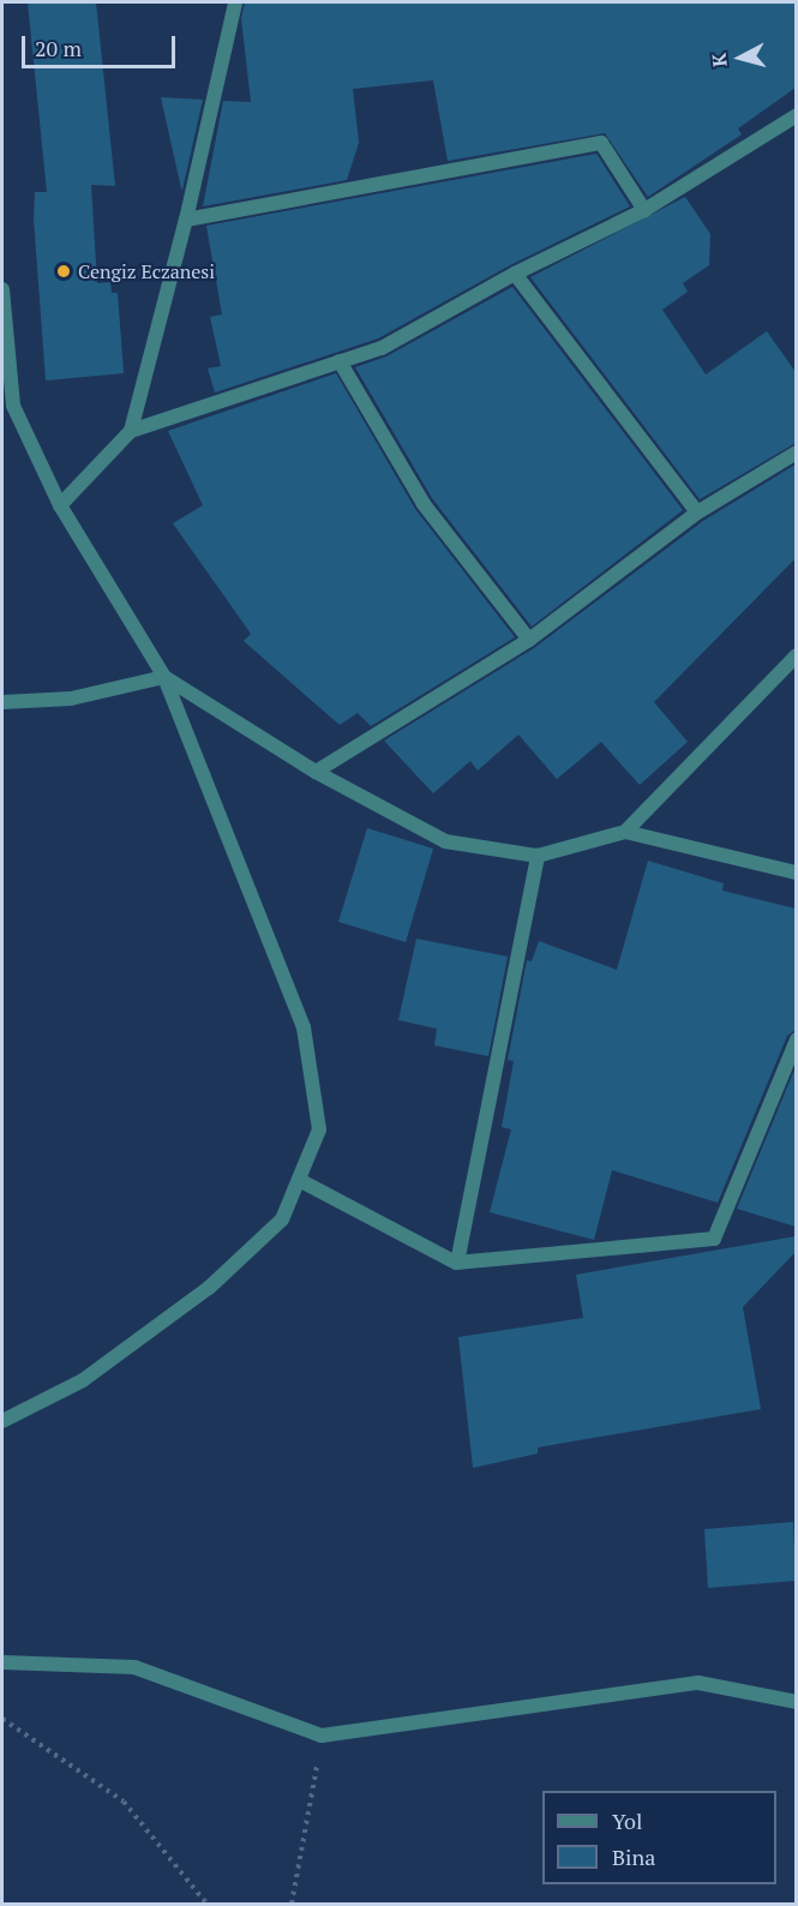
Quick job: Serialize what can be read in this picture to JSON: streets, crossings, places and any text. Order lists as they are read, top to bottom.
{
  "places": ["Cengiz Eczanesi"],
  "legend": ["Yol", "Bina"],
  "scale_bar": "20 m",
  "north": "left"
}
